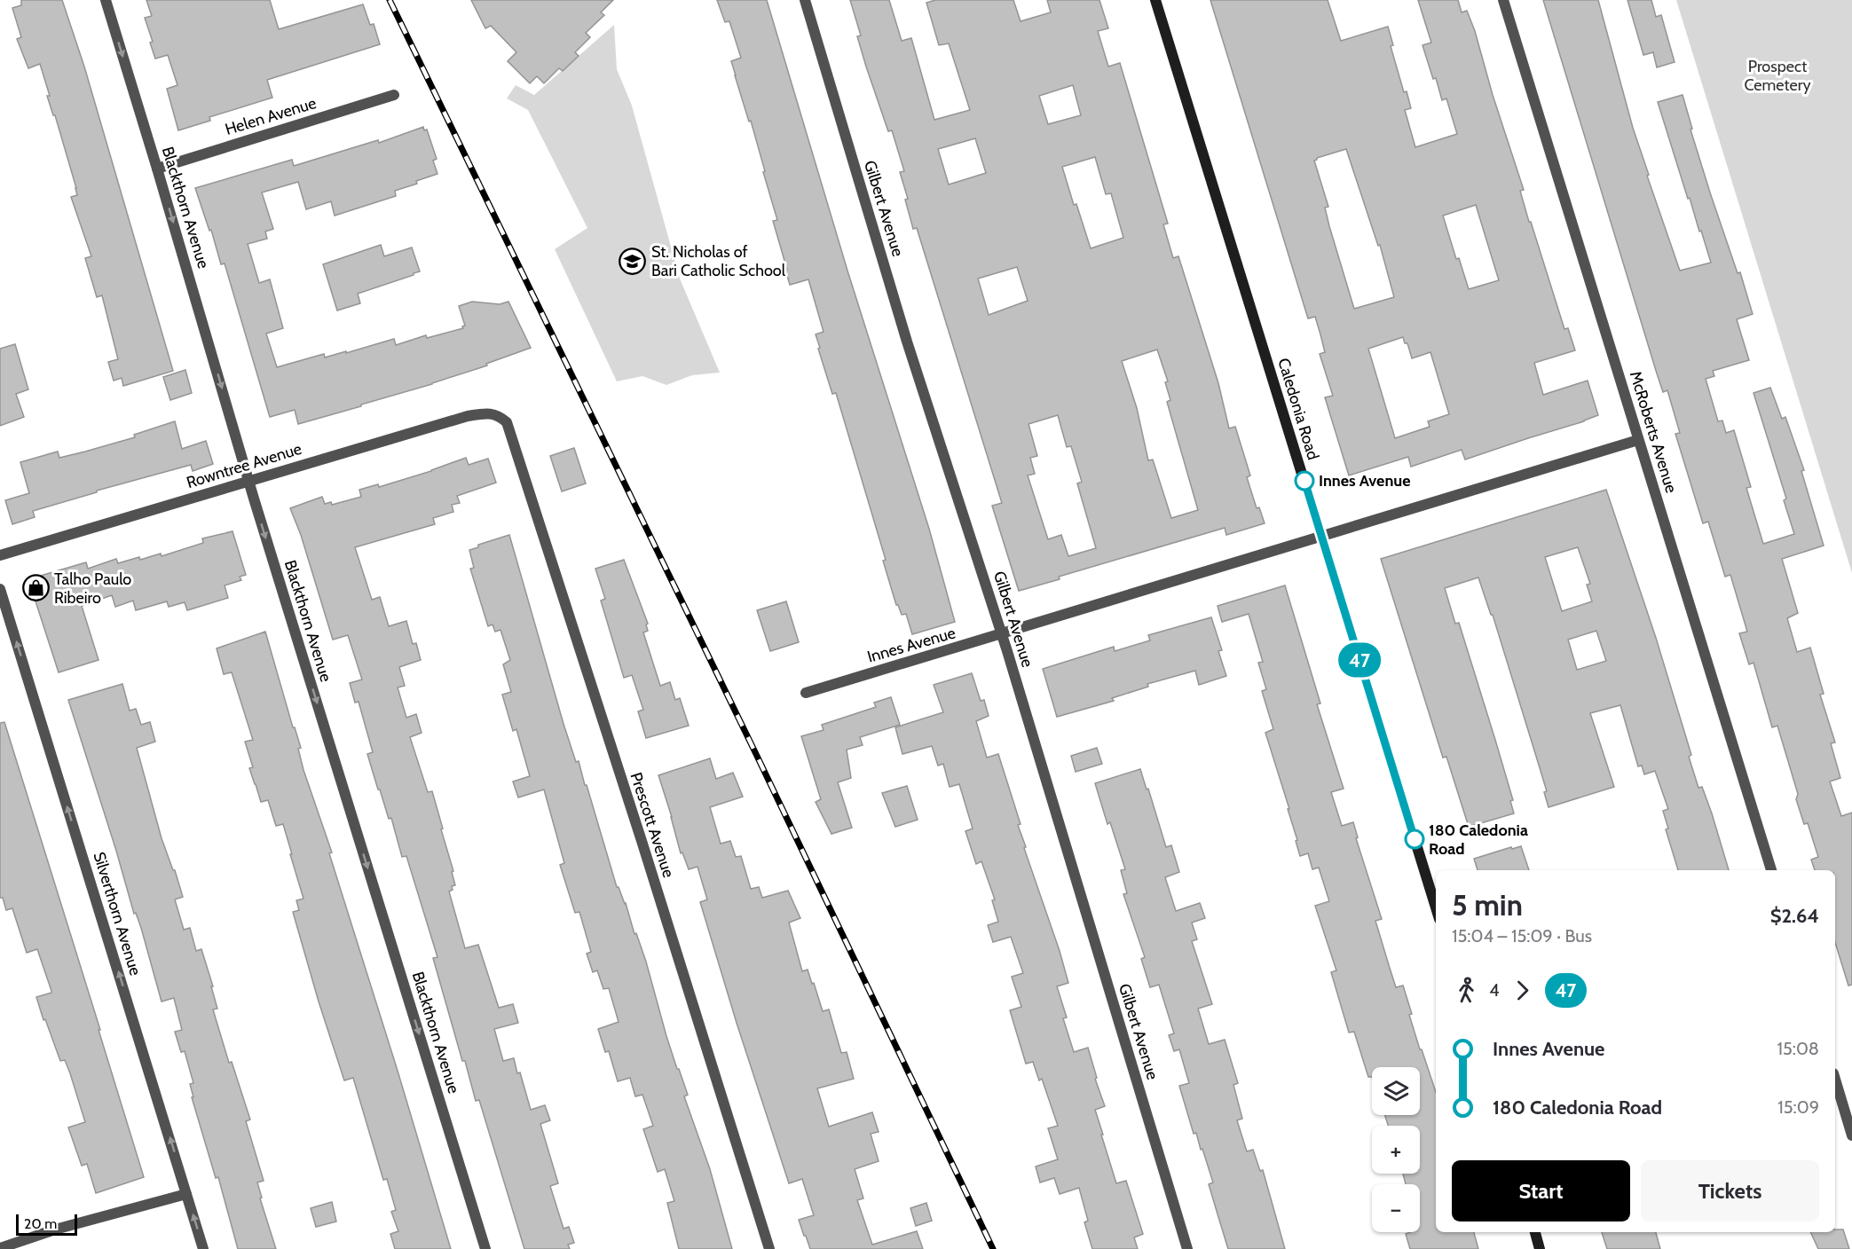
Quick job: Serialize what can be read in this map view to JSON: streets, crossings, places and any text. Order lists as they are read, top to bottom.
{
  "streets": {
    "street": [
      "Helen Avenue",
      "Blackthorn Avenue",
      "Gilbert Avenue",
      "Caledonia Road",
      "McRoberts Avenue",
      "Rowntree Avenue",
      "Innes Avenue",
      "Prescott Avenue",
      "Silverthorn Avenue"
    ]
  },
  "crossings": [
    ["Helen Avenue", "Blackthorn Avenue"],
    ["Blackthorn Avenue", "Rowntree Avenue"],
    ["Gilbert Avenue", "Innes Avenue"],
    ["Caledonia Road", "Innes Avenue"],
    ["McRoberts Avenue", "Innes Avenue"],
    ["Rowntree Avenue", "Prescott Avenue"]
  ],
  "one_way": ["Blackthorn Avenue", "Silverthorn Avenue"],
  "parks": ["Prospect Cemetery"],
  "places": {
    "school or university": ["St. Nicholas of Bari Catholic School"],
    "other": ["Innes Avenue", "180 Caledonia Road"],
    "shop": ["Talho Paulo Ribeiro"]
  },
  "lines": ["bus line 47"],
  "scale_bar": "20 m",
  "page": {
    "on_map": "47",
    "heading": ["5 min", "15:04 – 15:09 · Bus", "$2.64"],
    "legs": ["4", "47"],
    "list": [
      {
        "name": "Innes Avenue",
        "value": "15:08"
      },
      {
        "name": "180 Caledonia Road",
        "value": "15:09"
      }
    ],
    "map_buttons": ["+", "−"],
    "buttons": ["Start", "Tickets"],
    "scale": "20 m"
  }
}
